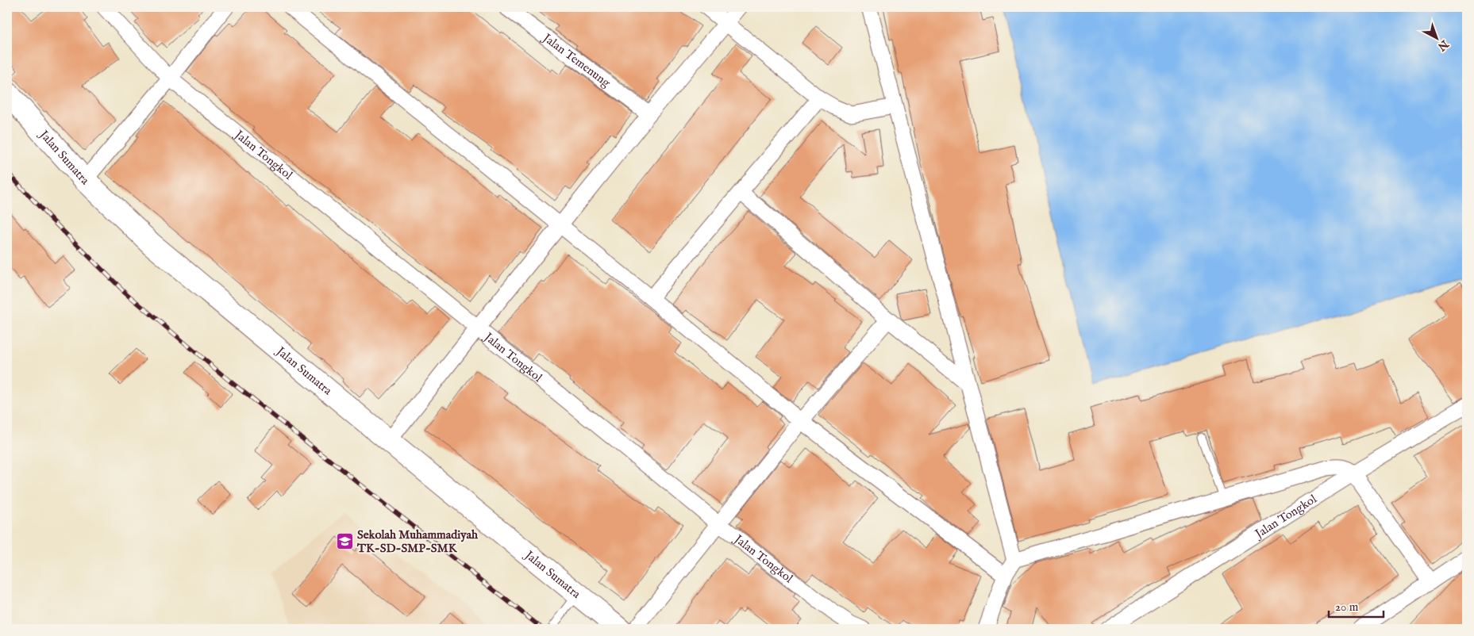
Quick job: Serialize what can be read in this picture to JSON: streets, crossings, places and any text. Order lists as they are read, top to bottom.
{
  "streets": {
    "highway": ["Jalan Sumatra"],
    "street": ["Jalan Temenung", "Jalan Tongkol"]
  },
  "places": {
    "school or university": ["Sekolah Muhammadiyah TK-SD-SMP-SMK"]
  },
  "scale_bar": "20 m",
  "north": "bottom right"
}
